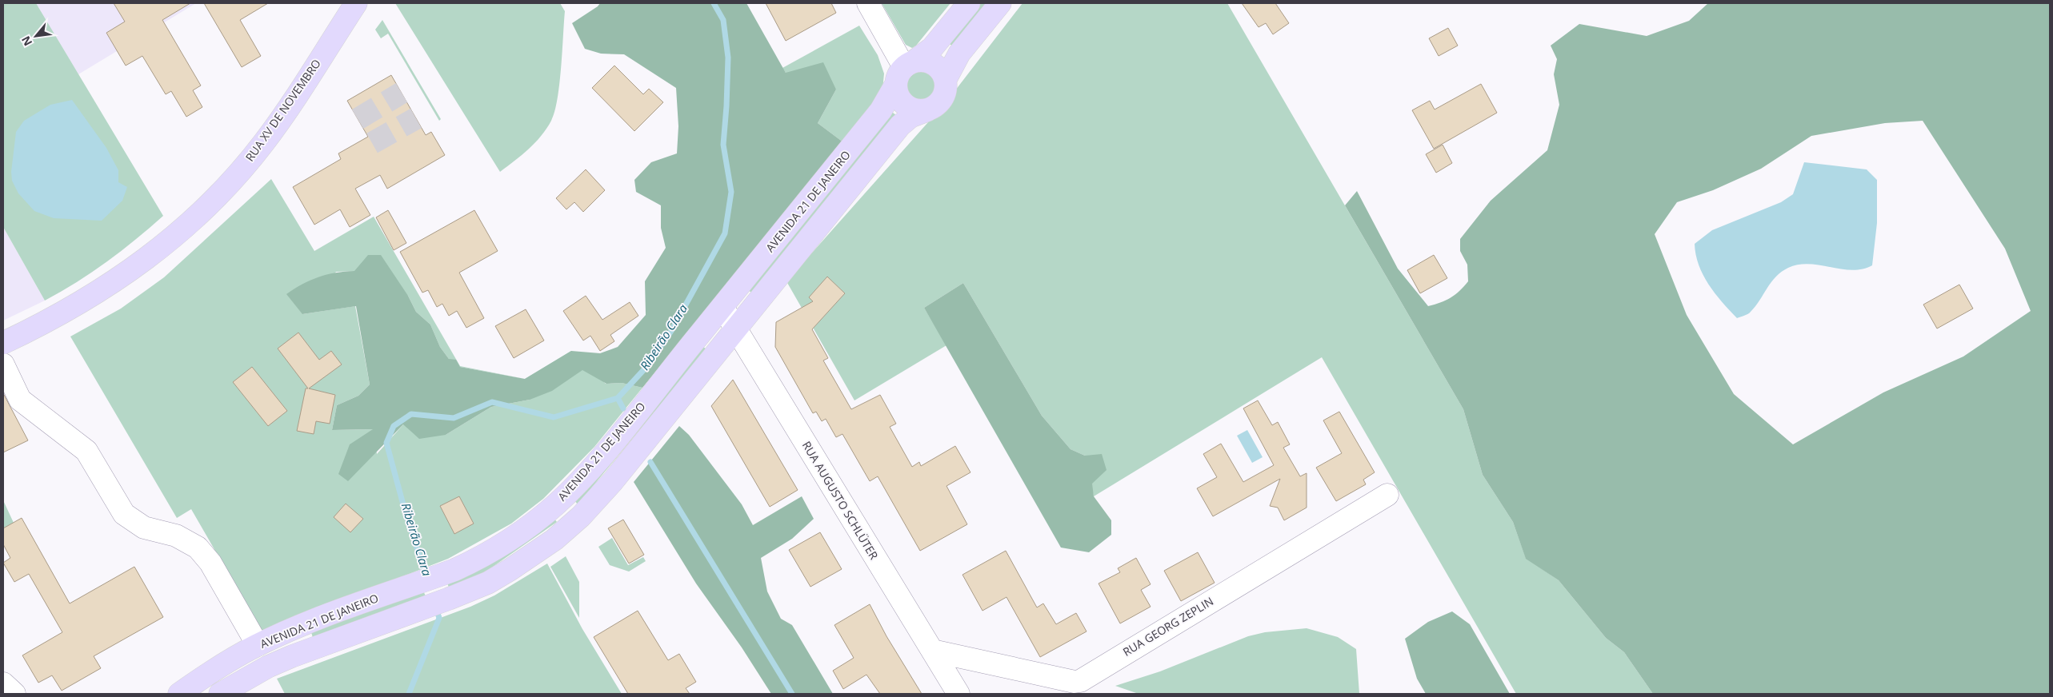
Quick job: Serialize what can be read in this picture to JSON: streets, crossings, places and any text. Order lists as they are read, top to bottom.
{
  "streets": {
    "main road": ["RUA XV DE NOVEMBRO", "AVENIDA 21 DE JANEIRO"],
    "street": ["RUA AUGUSTO SCHLÜTER", "RUA GEORG ZEPLIN"]
  },
  "crossings": [
    ["AVENIDA 21 DE JANEIRO", "RUA AUGUSTO SCHLÜTER"],
    ["RUA AUGUSTO SCHLÜTER", "RUA GEORG ZEPLIN"]
  ],
  "water": ["Ribeirão Clara"],
  "north": "bottom left"
}
